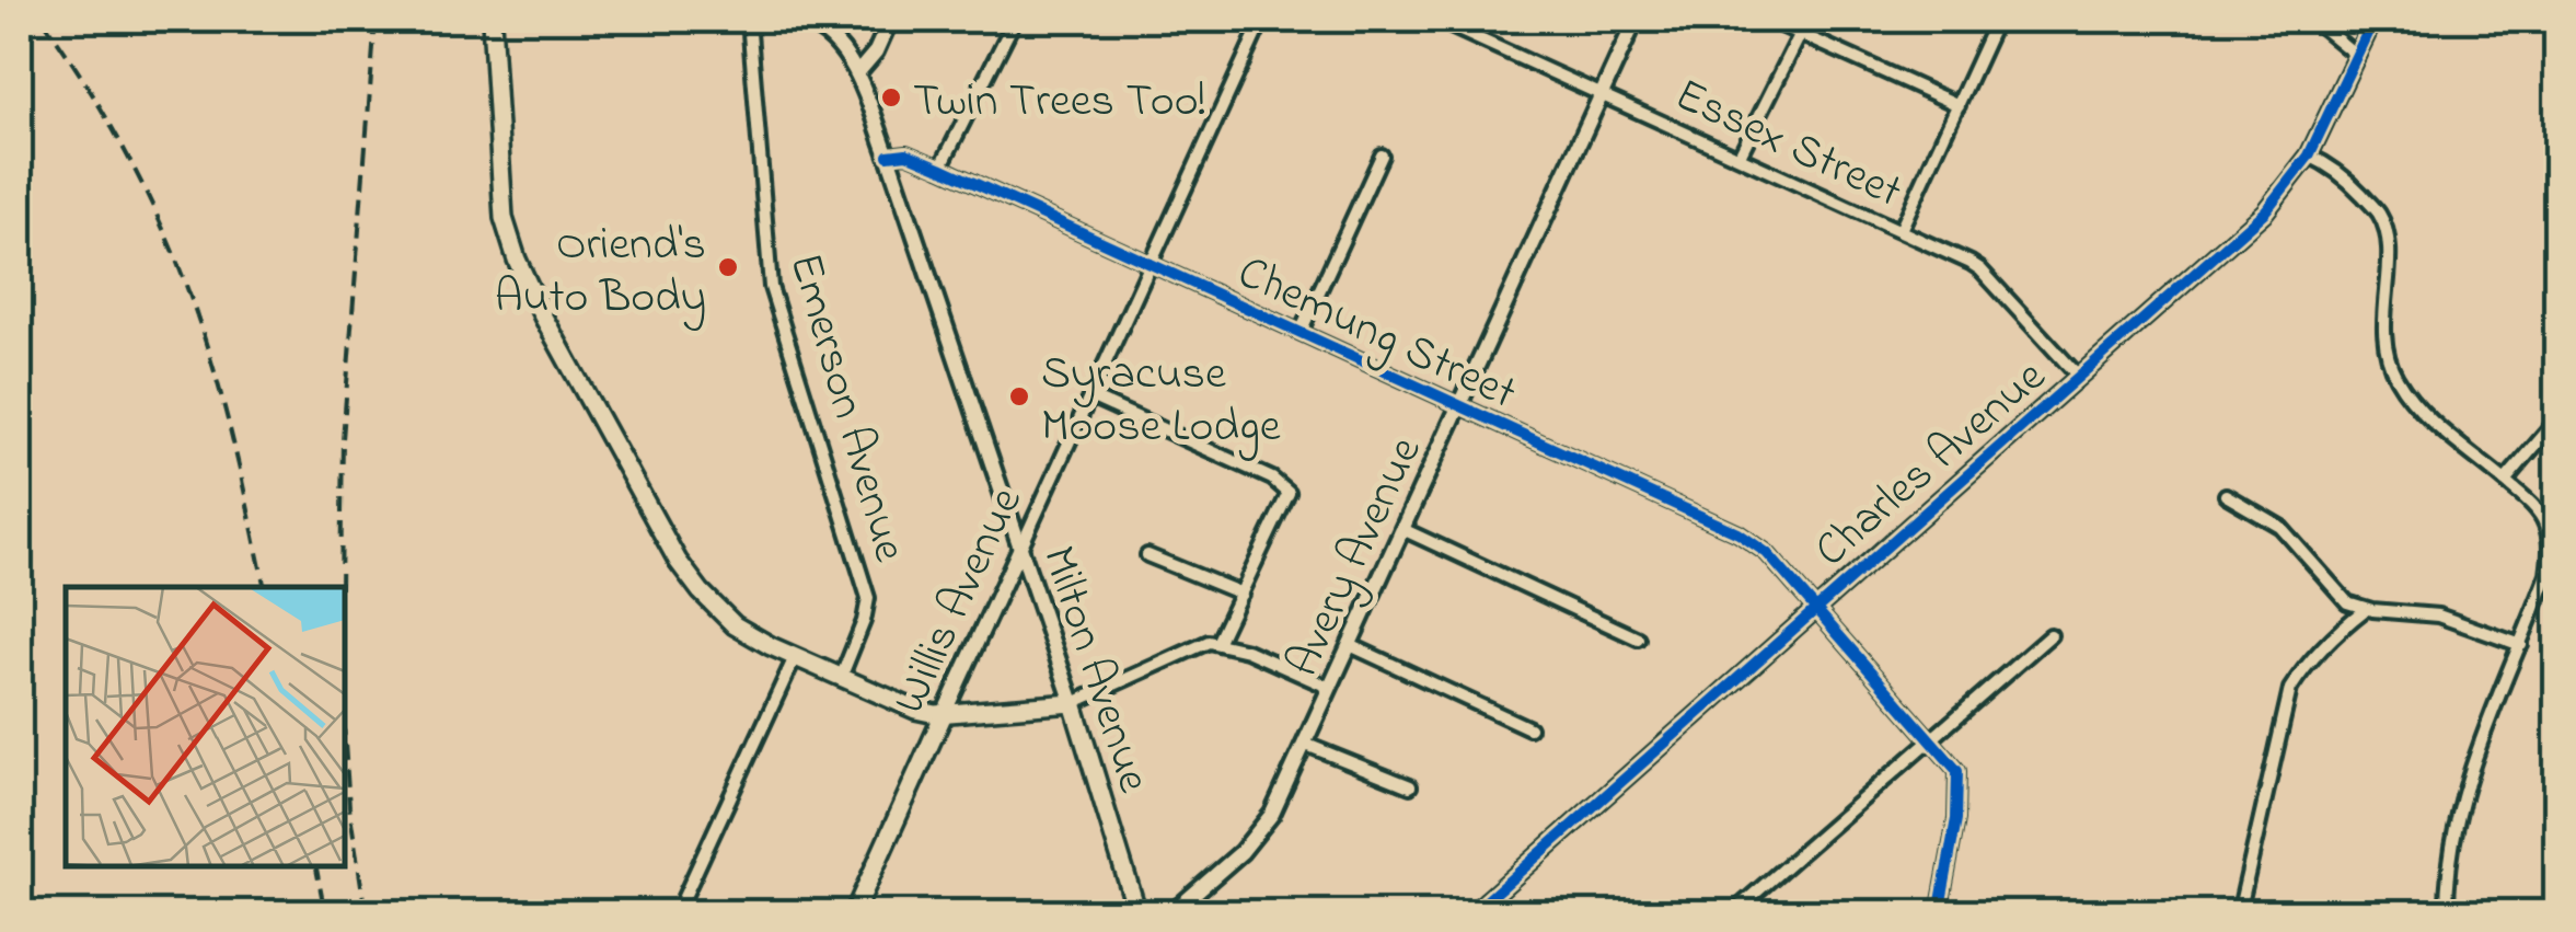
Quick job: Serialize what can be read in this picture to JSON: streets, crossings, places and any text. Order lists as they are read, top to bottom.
{
  "streets": {
    "main road": ["Willis Avenue", "Milton Avenue"],
    "street": [
      "Essex Street",
      "Chemung Street",
      "Emerson Avenue",
      "Charles Avenue",
      "Avery Avenue"
    ]
  },
  "crossings": [
    ["Essex Street", "Charles Avenue"],
    ["Essex Street", "Avery Avenue"],
    ["Chemung Street", "Charles Avenue"],
    ["Chemung Street", "Avery Avenue"],
    ["Chemung Street", "Willis Avenue"],
    ["Chemung Street", "Milton Avenue"],
    ["Willis Avenue", "Milton Avenue"]
  ],
  "places": ["Twin Trees Too!", "Oriend's Auto Body", "Syracuse Moose Lodge"]
}
